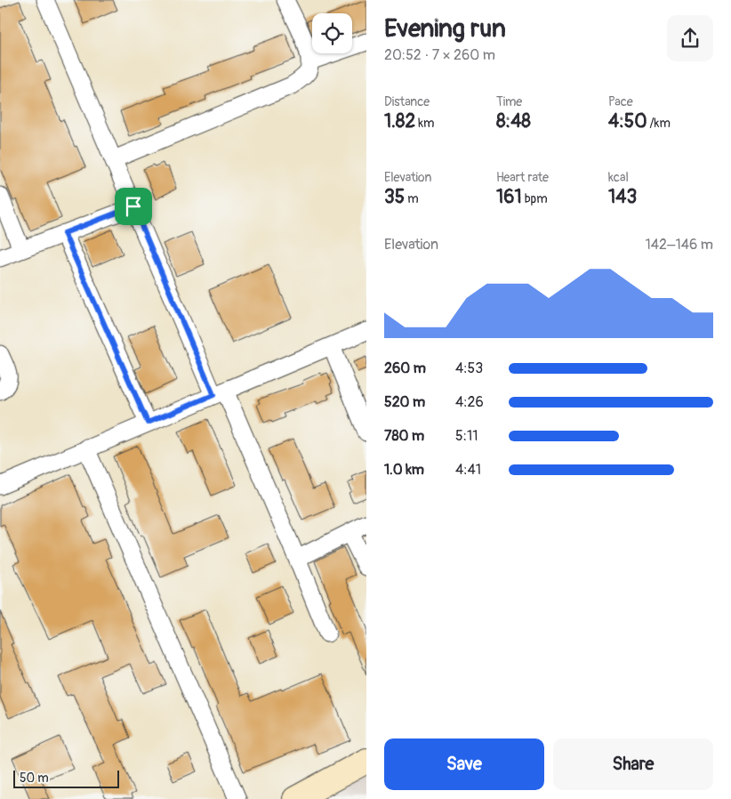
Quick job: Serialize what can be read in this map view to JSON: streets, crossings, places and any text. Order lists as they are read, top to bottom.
{
  "scale_bar": "50 m",
  "page": {
    "heading": ["Evening run", "20:52 · 7 × 260 m"],
    "stats": [
      ["Distance", "1.82 km"],
      ["Time", "8:48"],
      ["Pace", "4:50 /km"],
      ["Elevation", "35 m"],
      ["Heart rate", "161 bpm"],
      ["kcal", "143"]
    ],
    "chart": ["Elevation", "142–146 m"],
    "list": [
      {
        "name": "260 m",
        "note": "4:53"
      },
      {
        "name": "520 m",
        "note": "4:26"
      },
      {
        "name": "780 m",
        "note": "5:11"
      },
      {
        "name": "1.0 km",
        "note": "4:41"
      }
    ],
    "buttons": ["Save", "Share"],
    "scale": "50 m"
  }
}
